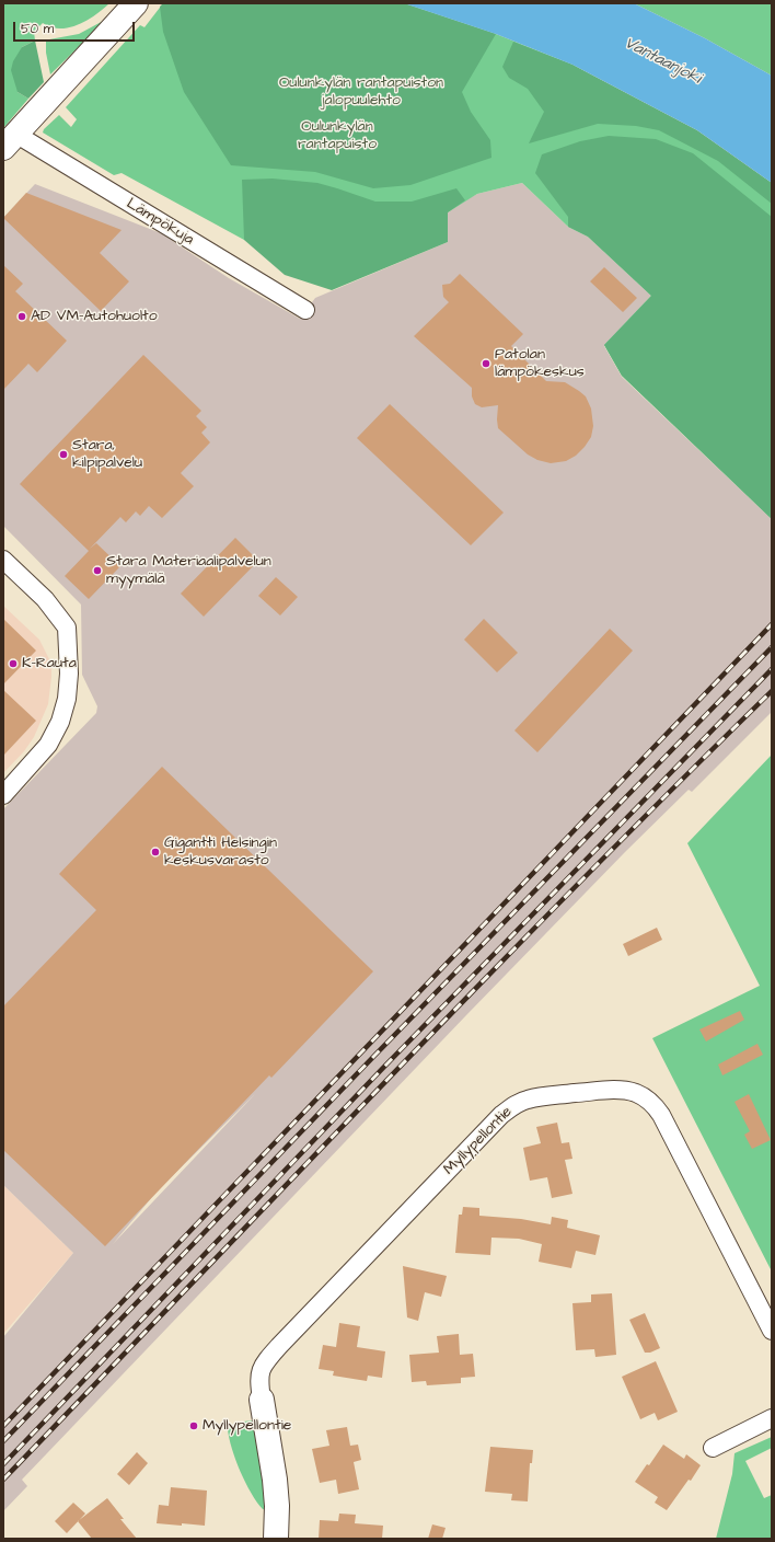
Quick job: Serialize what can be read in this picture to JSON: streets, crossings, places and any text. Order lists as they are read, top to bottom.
{
  "streets": {
    "street": ["Lämpökuja", "Myllypellontie"]
  },
  "water": ["Vantaanjoki"],
  "parks": ["Oulunkylän rantapuiston jalopuulehto", "Oulunkylän rantapuisto"],
  "places": [
    "AD VM-Autohuolto",
    "Patolan lämpökeskus",
    "Stara, kilpipalvelu",
    "Stara Materiaalipalvelun myymälä",
    "K-Rauta",
    "Gigantti Helsingin keskusvarasto",
    "Myllypellontie"
  ],
  "scale_bar": "50 m"
}
